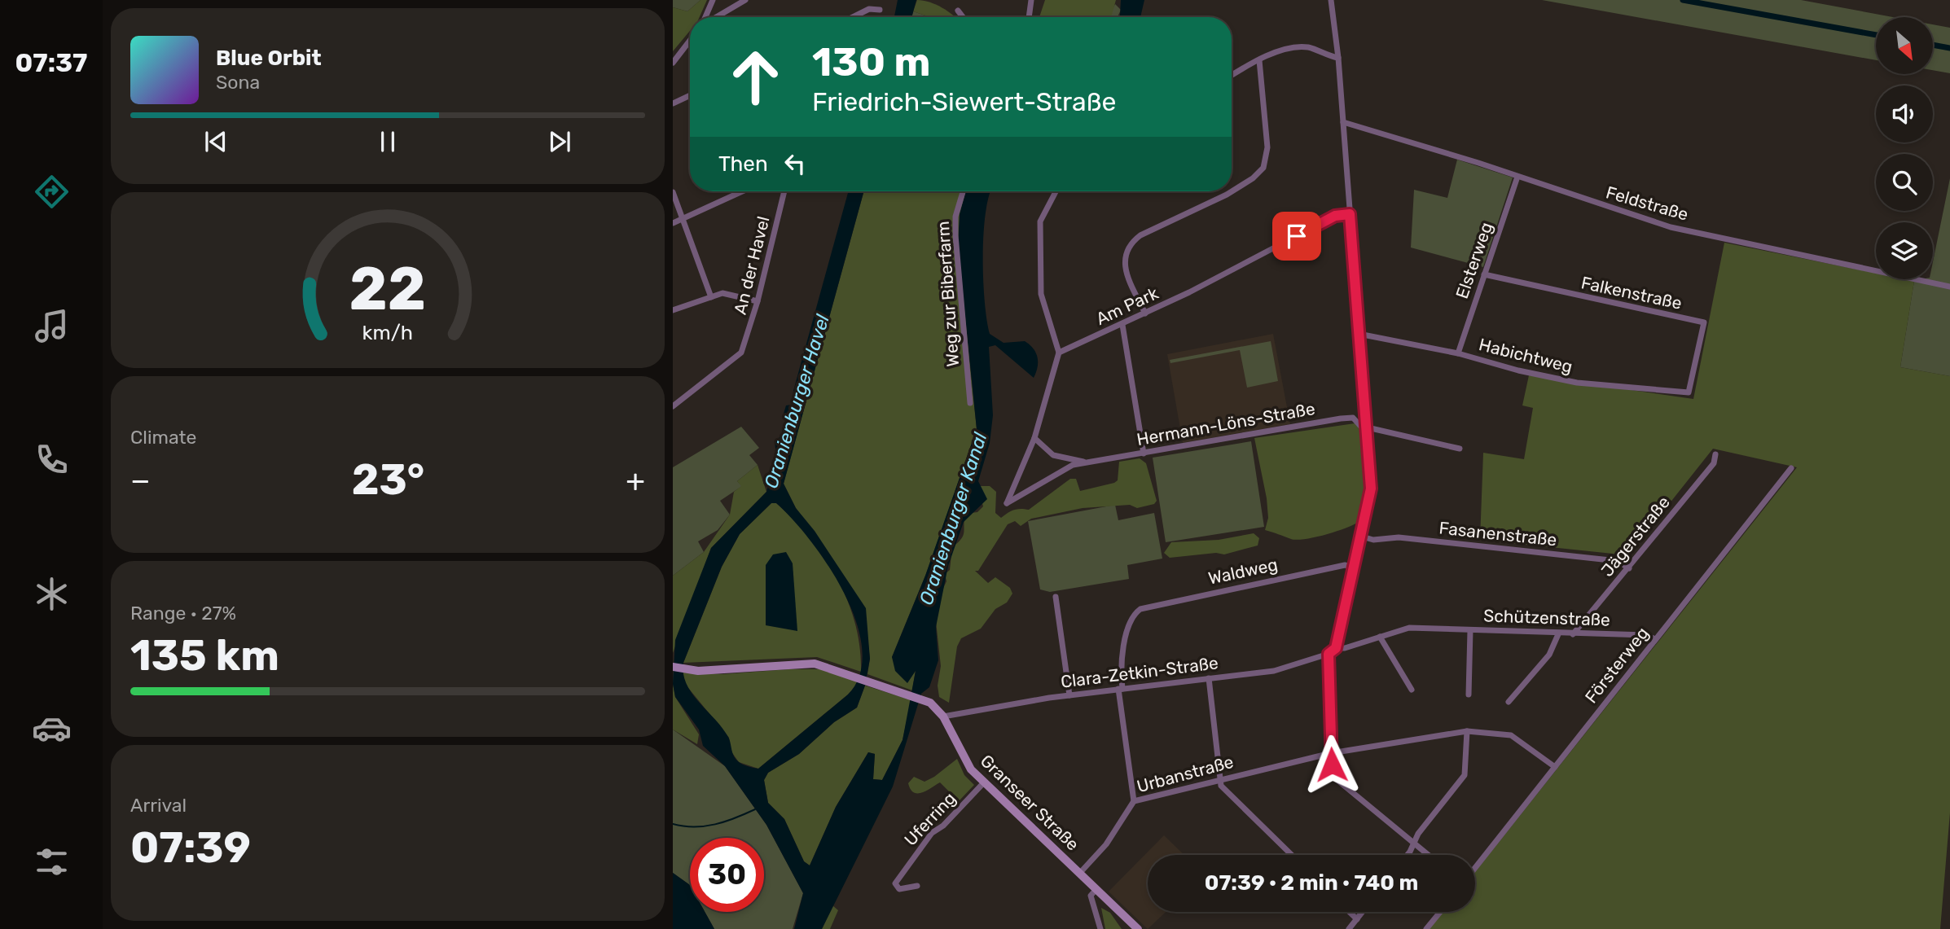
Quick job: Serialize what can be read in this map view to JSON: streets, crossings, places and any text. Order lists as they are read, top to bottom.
{
  "streets": {
    "main road": ["Granseer Straße"],
    "street": [
      "Feldstraße",
      "Elsterweg",
      "An der Havel",
      "Falkenstraße",
      "Weg zur Biberfarm",
      "Am Park",
      "Habichtweg",
      "Hermann-Löns-Straße",
      "Fasanenstraße",
      "Jägerstraße",
      "Waldweg",
      "Schützenstraße",
      "Försterweg",
      "Clara-Zetkin-Straße",
      "Urbanstraße",
      "Uferring"
    ]
  },
  "crossings": [
    ["Feldstraße", "Elsterweg"],
    ["Elsterweg", "Falkenstraße"],
    ["Elsterweg", "Habichtweg"],
    ["Falkenstraße", "Habichtweg"],
    ["Fasanenstraße", "Jägerstraße"],
    ["Jägerstraße", "Schützenstraße"],
    ["Waldweg", "Clara-Zetkin-Straße"],
    ["Schützenstraße", "Försterweg"],
    ["Schützenstraße", "Clara-Zetkin-Straße"],
    ["Försterweg", "Urbanstraße"],
    ["Clara-Zetkin-Straße", "Granseer Straße"],
    ["Urbanstraße", "Granseer Straße"],
    ["Granseer Straße", "Uferring"]
  ],
  "water": ["Oranienburger Havel", "Oranienburger Kanal"],
  "north": "bottom right",
  "page": {
    "tabs": "07:37",
    "turn": ["130 m", "Friedrich-Siewert-Straße"],
    "song": ["Blue Orbit", "Sona"],
    "then": "Then",
    "tile": [
      "Climate",
      ["Range · 27%", "135 km"],
      ["Arrival", "07:39"]
    ],
    "heat": ["−", "23°", "+"],
    "limit": "30",
    "trip": "07:39 · 2 min · 740 m",
    "gauge": ["22", "km/h"]
  }
}
